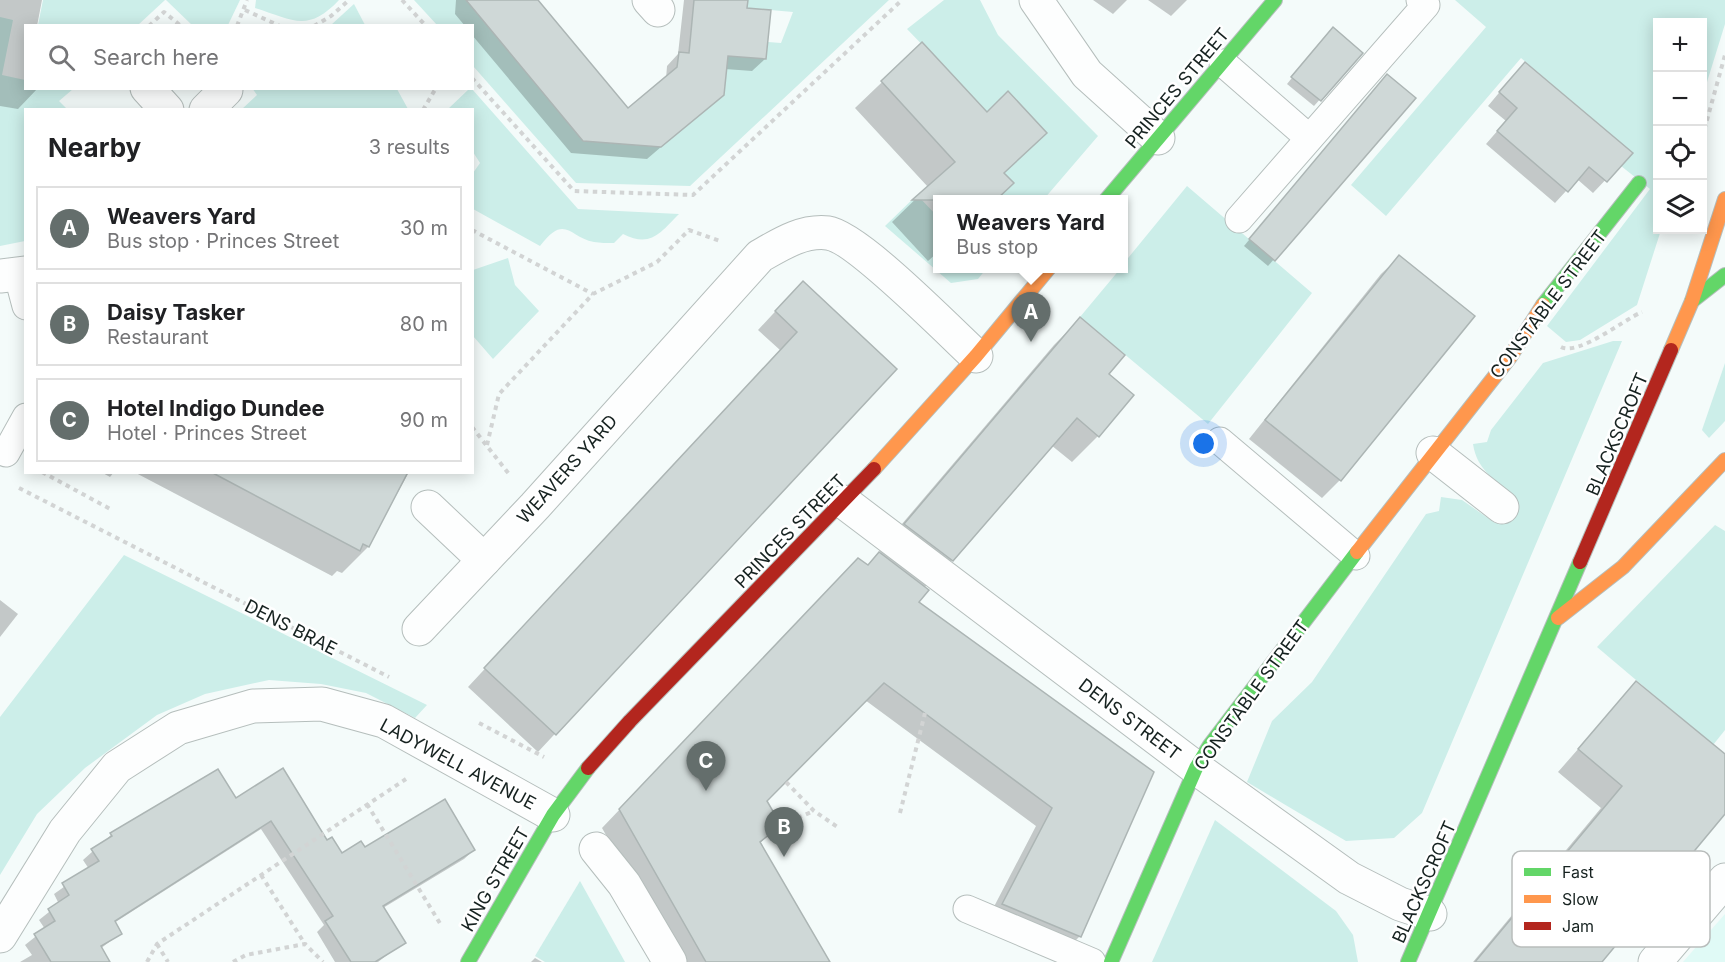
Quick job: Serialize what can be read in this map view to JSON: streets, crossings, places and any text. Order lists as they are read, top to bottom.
{
  "streets": {
    "street": [
      "PRINCES STREET",
      "CONSTABLE STREET",
      "BLACKSCROFT",
      "WEAVERS YARD",
      "DENS STREET",
      "LADYWELL AVENUE",
      "KING STREET"
    ],
    "path": ["DENS BRAE"]
  },
  "crossings": [
    ["PRINCES STREET", "WEAVERS YARD"],
    ["PRINCES STREET", "DENS STREET"],
    ["PRINCES STREET", "LADYWELL AVENUE"],
    ["PRINCES STREET", "KING STREET"],
    ["CONSTABLE STREET", "DENS STREET"],
    ["BLACKSCROFT", "DENS STREET"],
    ["LADYWELL AVENUE", "KING STREET"]
  ],
  "legend": ["Fast", "Slow", "Jam"],
  "page": {
    "map_buttons": ["+", "−"],
    "search": "Search here",
    "heading": ["Nearby", "3 results"],
    "list": [
      {
        "mark": "A",
        "name": "Weavers Yard",
        "note": "Bus stop · Princes Street",
        "value": "30 m"
      },
      {
        "mark": "B",
        "name": "Daisy Tasker",
        "note": "Restaurant",
        "value": "80 m"
      },
      {
        "mark": "C",
        "name": "Hotel Indigo Dundee",
        "note": "Hotel · Princes Street",
        "value": "90 m"
      }
    ],
    "popup": ["Weavers Yard", "Bus stop"],
    "pins": ["A", "C", "B"]
  }
}
